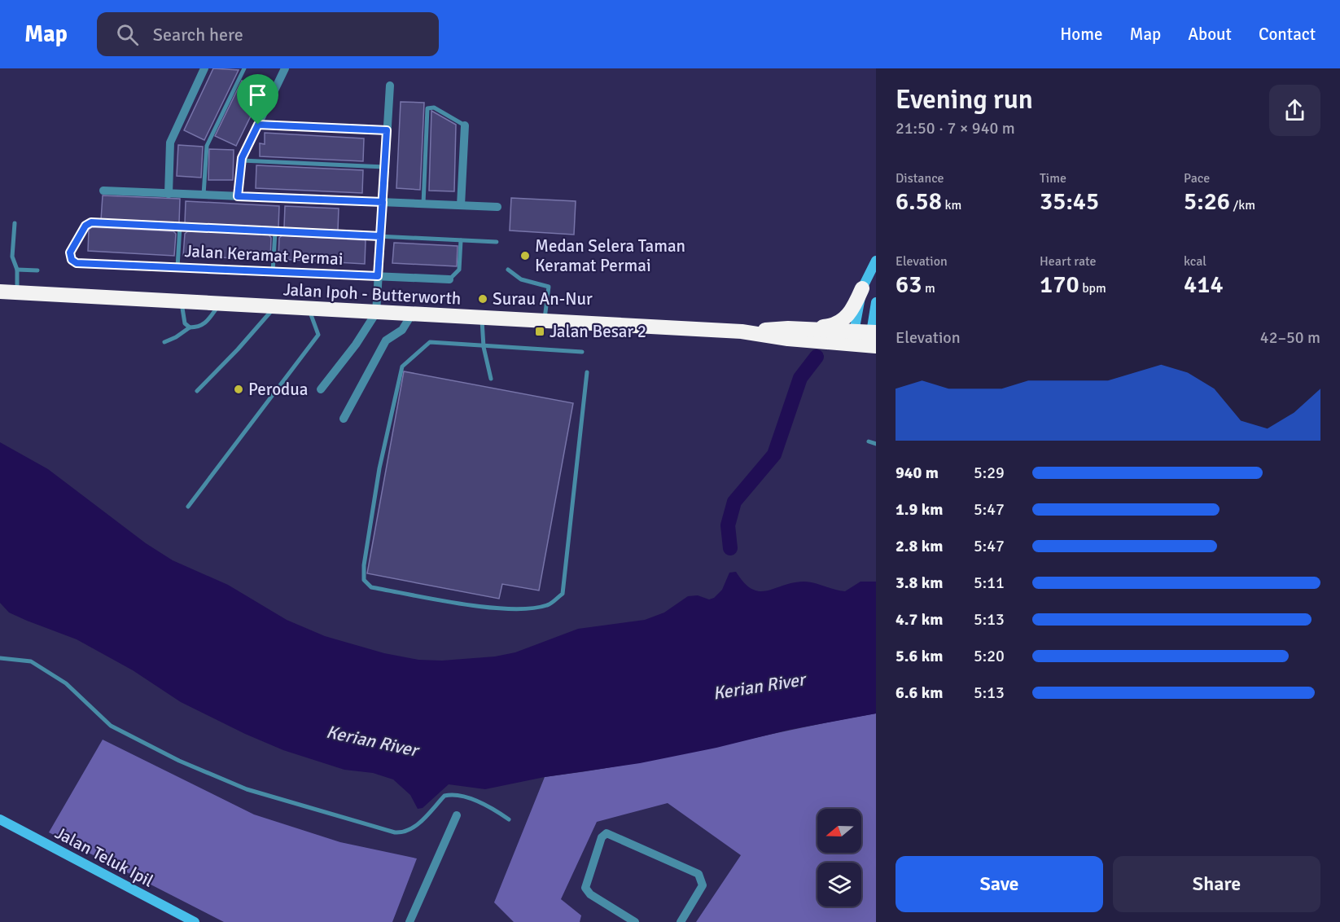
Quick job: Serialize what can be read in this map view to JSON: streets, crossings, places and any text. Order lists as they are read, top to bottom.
{
  "streets": {
    "highway": ["Jalan Ipoh - Butterworth"],
    "street": ["Jalan Keramat Permai", "Jalan Teluk Ipil"]
  },
  "water": ["Kerian River"],
  "places": {
    "other": ["Medan Selera Taman Keramat Permai", "Surau An-Nur", "Perodua"],
    "transit": ["Jalan Besar 2"]
  },
  "north": "left",
  "page": {
    "header": "Map",
    "search": "Search here",
    "nav": [
      "Home",
      "Map",
      "About",
      "Contact"
    ],
    "heading": ["Evening run", "21:50 · 7 × 940 m"],
    "stats": [
      ["Distance", "6.58 km"],
      ["Time", "35:45"],
      ["Pace", "5:26 /km"],
      ["Elevation", "63 m"],
      ["Heart rate", "170 bpm"],
      ["kcal", "414"]
    ],
    "chart": ["Elevation", "42–50 m"],
    "list": [
      {
        "name": "940 m",
        "note": "5:29"
      },
      {
        "name": "1.9 km",
        "note": "5:47"
      },
      {
        "name": "2.8 km",
        "note": "5:47"
      },
      {
        "name": "3.8 km",
        "note": "5:11"
      },
      {
        "name": "4.7 km",
        "note": "5:13"
      },
      {
        "name": "5.6 km",
        "note": "5:20"
      },
      {
        "name": "6.6 km",
        "note": "5:13"
      }
    ],
    "buttons": ["Save", "Share"]
  }
}
